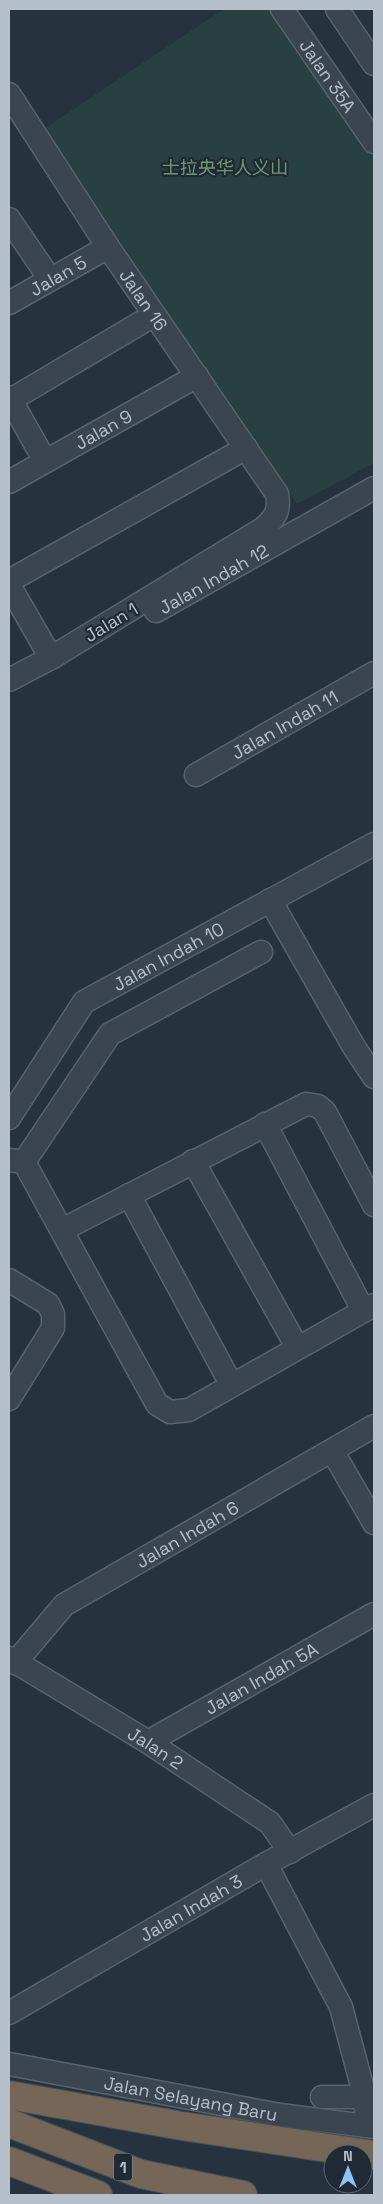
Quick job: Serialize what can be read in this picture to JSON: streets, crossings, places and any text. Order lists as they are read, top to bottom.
{
  "streets": {
    "highway": ["1"],
    "street": [
      "Jalan 35A",
      "Jalan 5",
      "Jalan 16",
      "Jalan 9",
      "Jalan Indah 12",
      "Jalan 1",
      "Jalan Indah 11",
      "Jalan Indah 10",
      "Jalan Indah 6",
      "Jalan Indah 5A",
      "Jalan 2",
      "Jalan Indah 3",
      "Jalan Selayang Baru"
    ]
  },
  "crossings": [
    ["Jalan 5", "Jalan 16"],
    ["Jalan 16", "Jalan 9"],
    ["Jalan 16", "Jalan 1"],
    ["Jalan Indah 12", "Jalan 1"],
    ["Jalan Indah 6", "Jalan 2"],
    ["Jalan Indah 5A", "Jalan 2"],
    ["Jalan 2", "Jalan Indah 3"]
  ],
  "parks": ["士拉央华人义山"],
  "north": "top"
}
